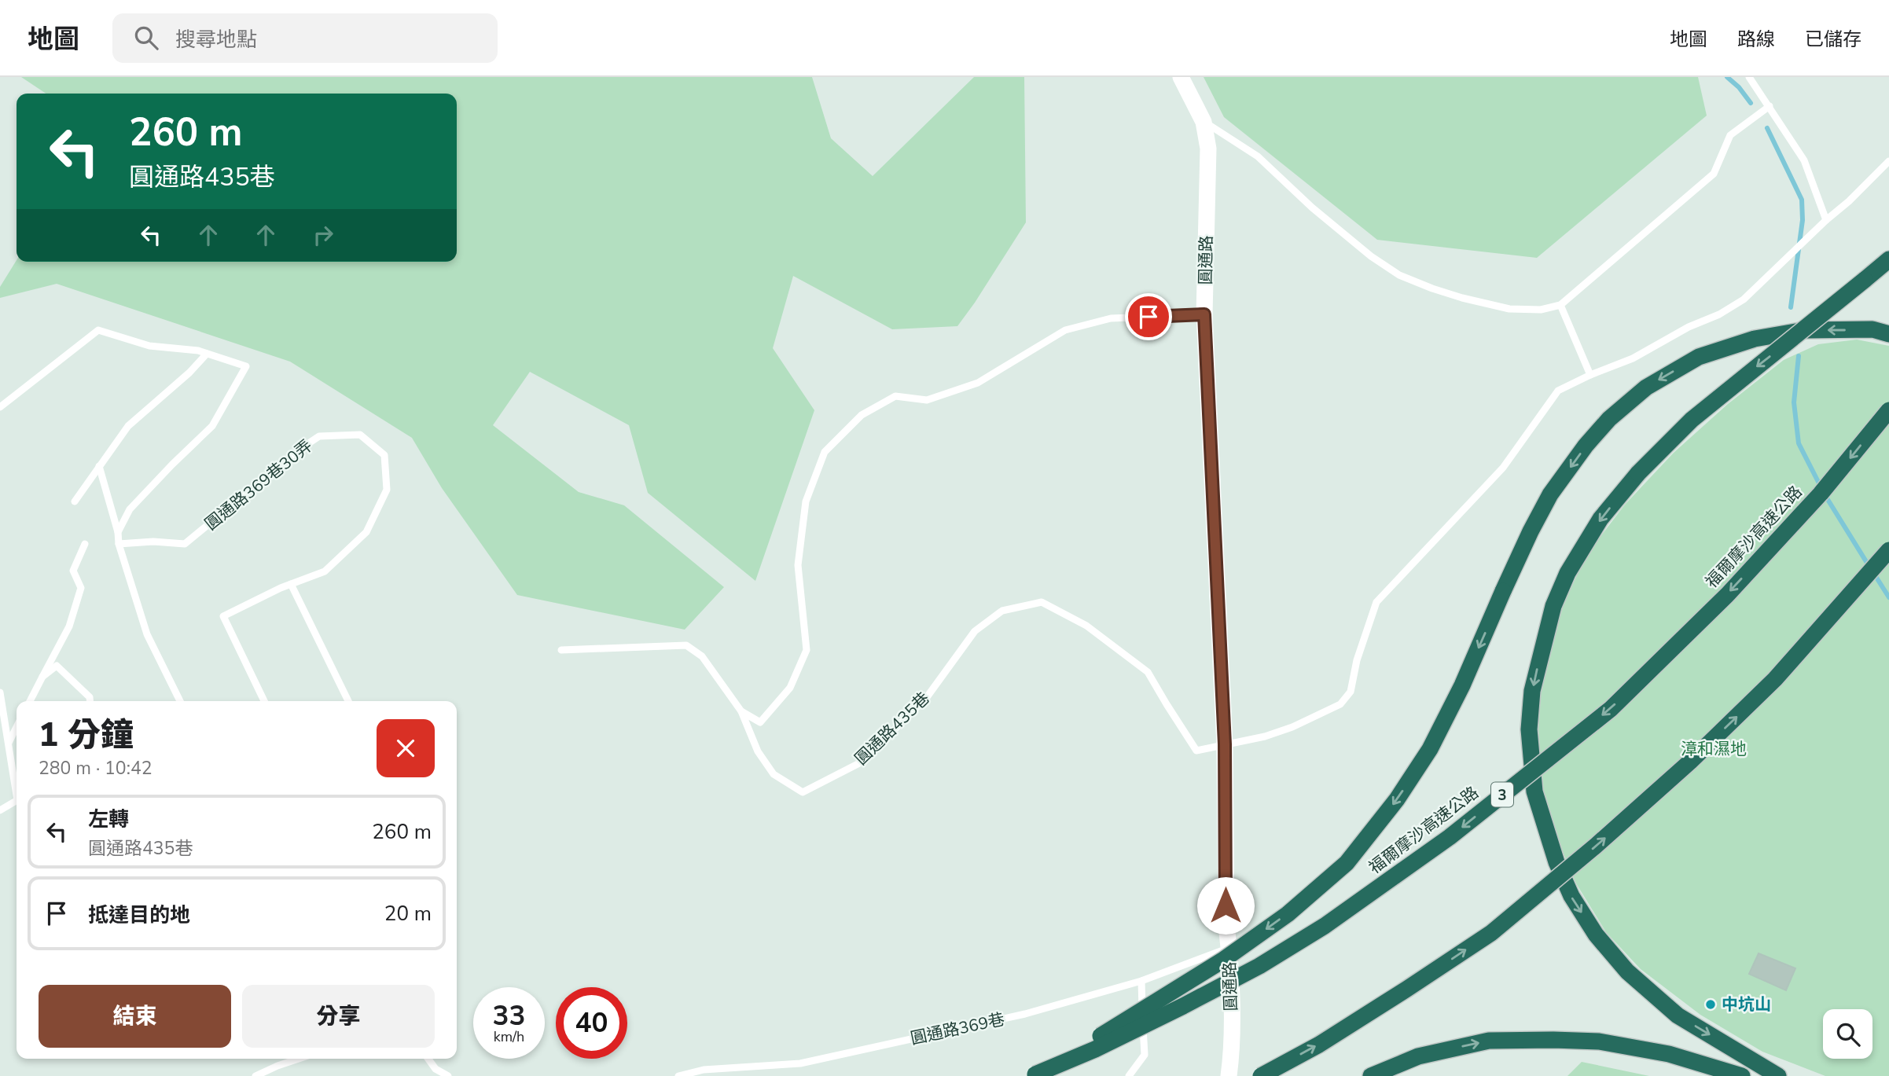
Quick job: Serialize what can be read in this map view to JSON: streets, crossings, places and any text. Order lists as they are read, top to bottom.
{
  "streets": {
    "highway": ["福爾摩沙高速公路", "3"],
    "street": ["圓通路"],
    "lane": ["圓通路369巷30弄", "圓通路435巷", "圓通路369巷"]
  },
  "crossings": [
    ["圓通路", "圓通路435巷"],
    ["圓通路", "圓通路369巷"]
  ],
  "parks": ["漳和濕地"],
  "places": ["中坑山"],
  "page": {
    "header": "地圖",
    "search": "搜尋地點",
    "nav": ["地圖", "路線", "已儲存"],
    "turn": ["260 m", "圓通路435巷"],
    "heading": ["1 分鐘", "280 m · 10:42"],
    "list": [
      {
        "name": "左轉",
        "note": "圓通路435巷",
        "value": "260 m"
      },
      {
        "name": "抵達目的地",
        "value": "20 m"
      }
    ],
    "buttons": ["結束", "分享"],
    "speed": "33 km/h",
    "limit": "40"
  }
}
